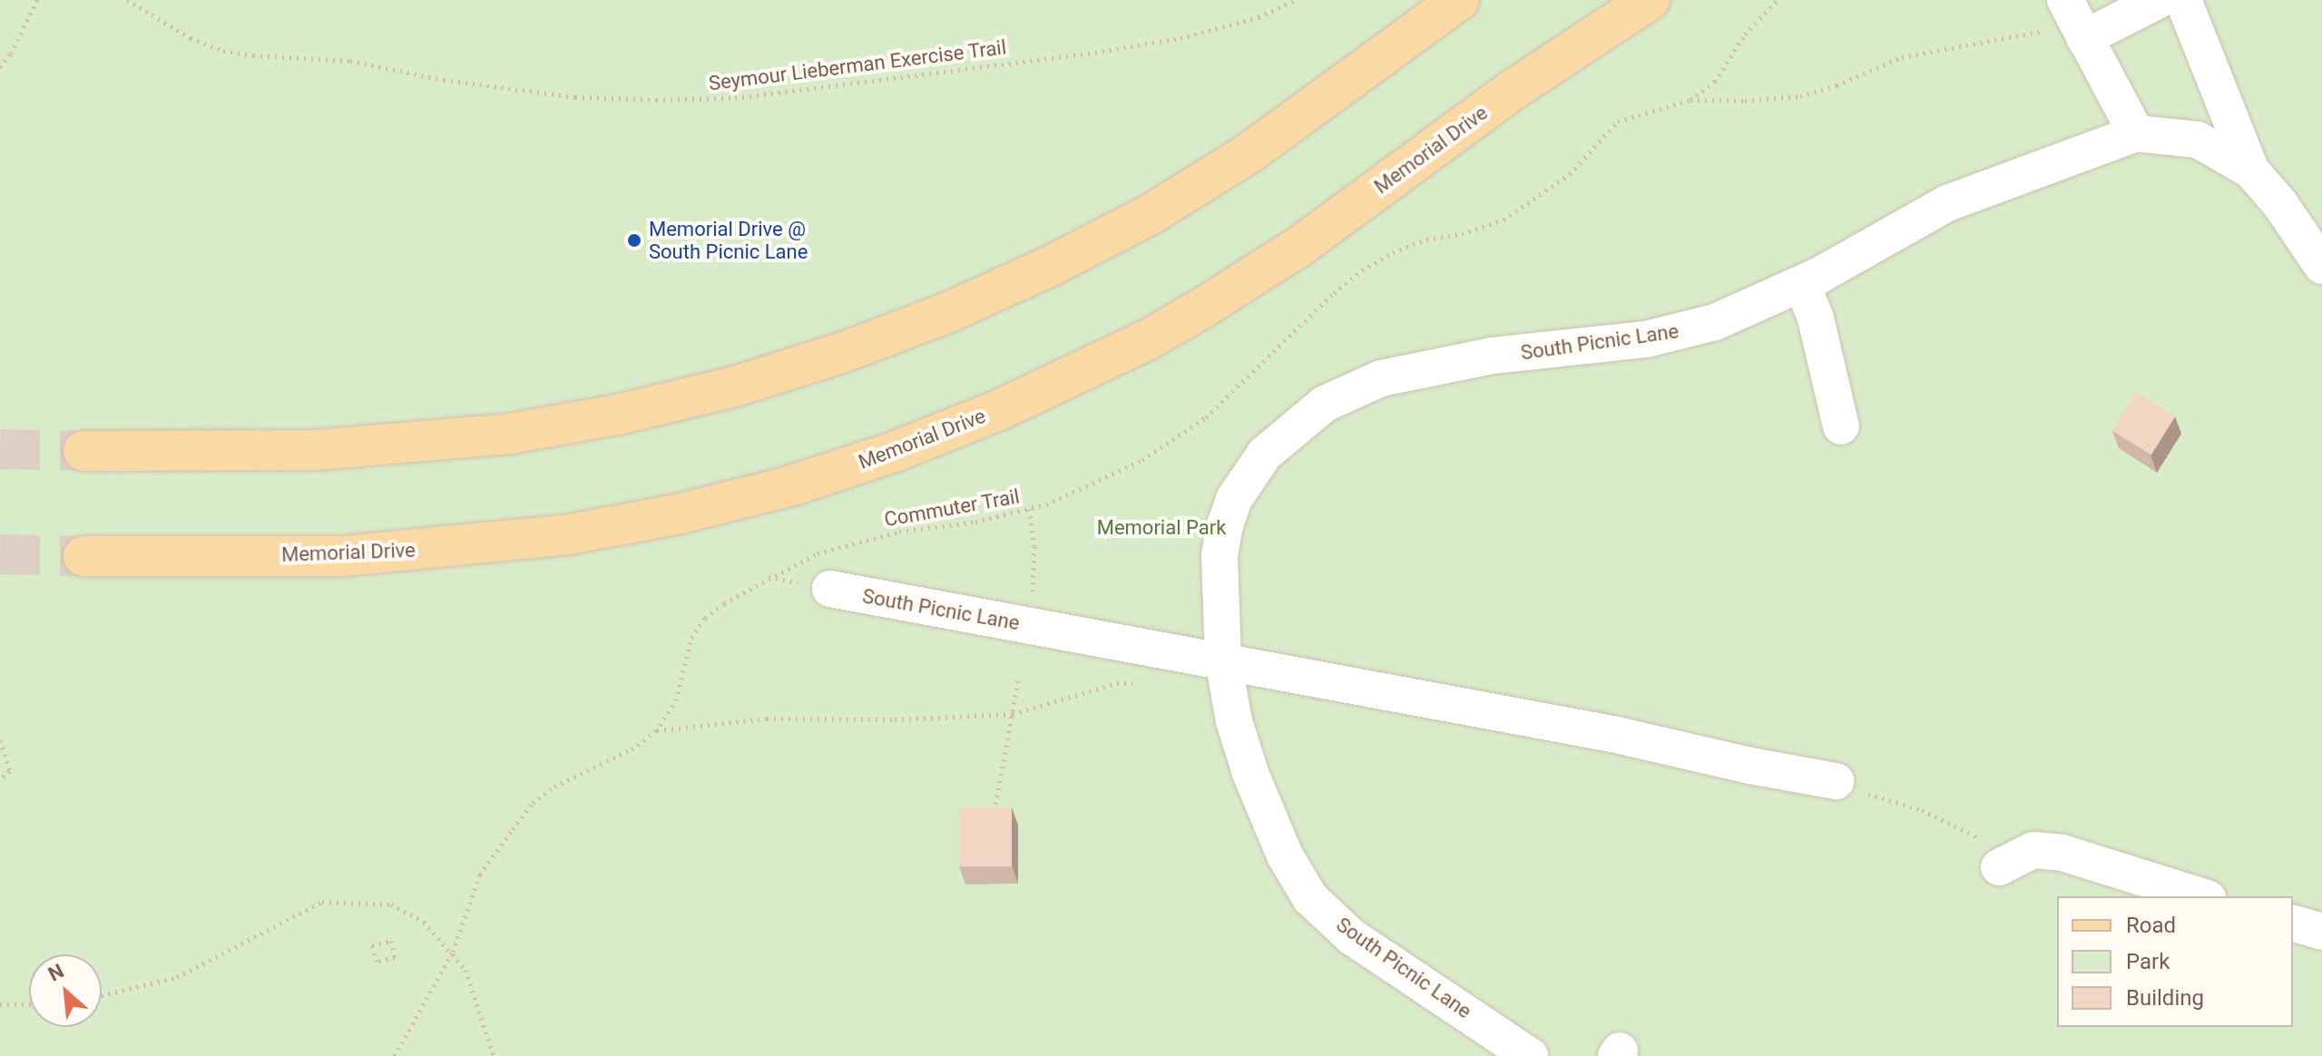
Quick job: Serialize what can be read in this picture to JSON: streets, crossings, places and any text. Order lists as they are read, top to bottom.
{
  "streets": {
    "main road": ["Memorial Drive"],
    "street": ["South Picnic Lane"],
    "path": ["Seymour Lieberman Exercise Trail", "Commuter Trail"]
  },
  "parks": ["Memorial Park"],
  "places": ["Memorial Drive @ South Picnic Lane"],
  "legend": ["Road", "Park", "Building"],
  "north": "top left"
}
